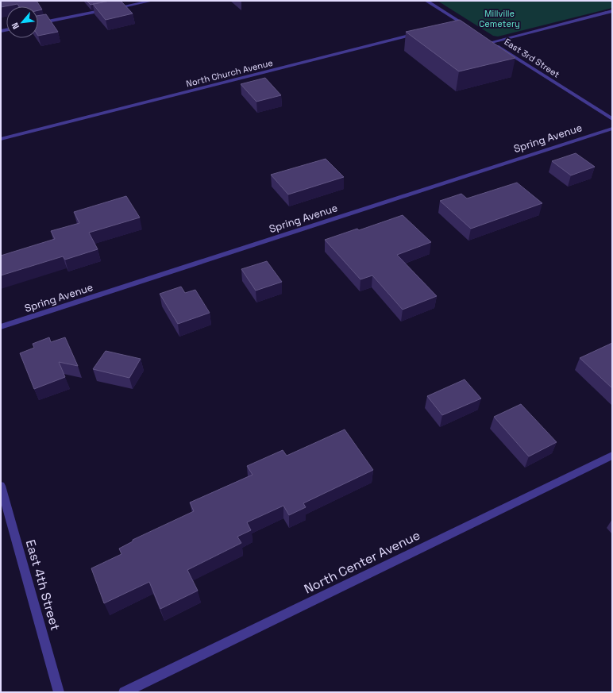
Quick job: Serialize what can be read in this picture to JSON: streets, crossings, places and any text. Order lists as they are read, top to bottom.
{
  "streets": {
    "street": [
      "East 3rd Street",
      "North Church Avenue",
      "Spring Avenue",
      "North Center Avenue",
      "East 4th Street"
    ]
  },
  "parks": ["Millville Cemetery"],
  "north": "bottom left"
}
